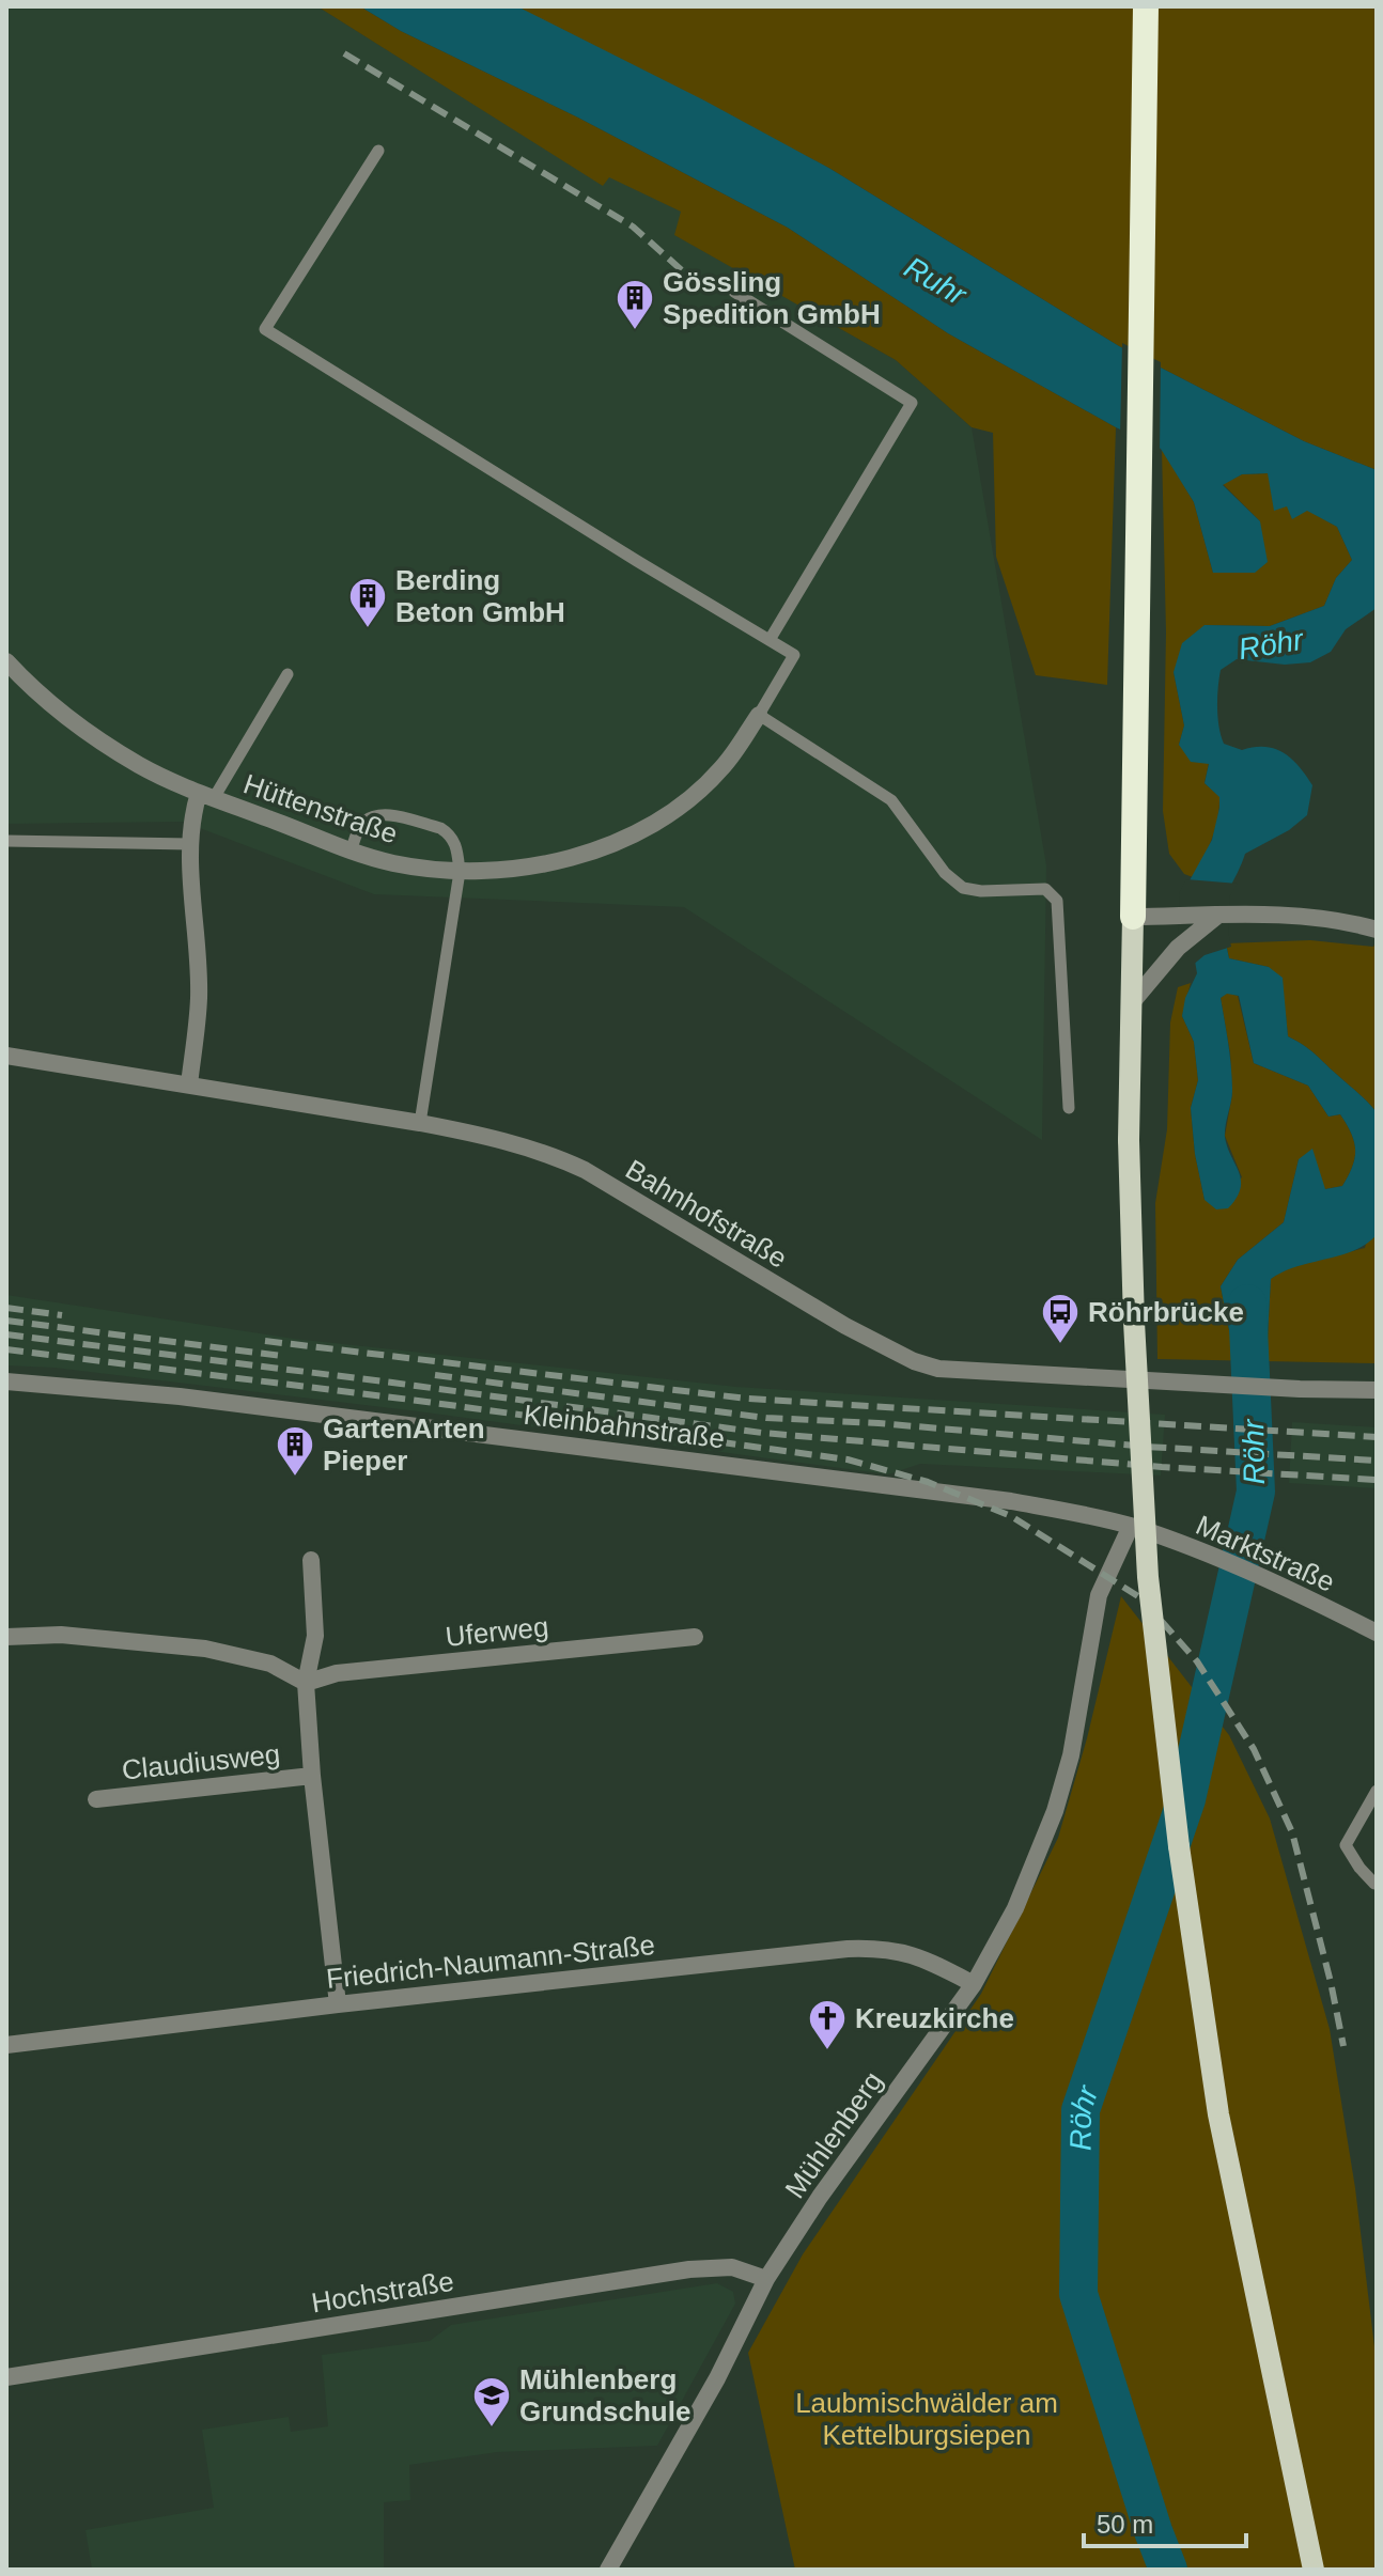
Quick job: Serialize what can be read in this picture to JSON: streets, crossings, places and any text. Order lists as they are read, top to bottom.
{
  "streets": {
    "street": [
      "Hüttenstraße",
      "Bahnhofstraße",
      "Kleinbahnstraße",
      "Marktstraße",
      "Uferweg",
      "Claudiusweg",
      "Friedrich-Naumann-Straße",
      "Mühlenberg",
      "Hochstraße"
    ]
  },
  "crossings": [
    ["Kleinbahnstraße", "Marktstraße"],
    ["Kleinbahnstraße", "Mühlenberg"],
    ["Marktstraße", "Mühlenberg"],
    ["Friedrich-Naumann-Straße", "Mühlenberg"],
    ["Mühlenberg", "Hochstraße"]
  ],
  "water": ["Ruhr", "Röhr"],
  "parks": ["Laubmischwälder am Kettelburgsiepen"],
  "places": {
    "building": ["Gössling Spedition GmbH", "Berding Beton GmbH", "GartenArten Pieper"],
    "bus stop": ["Röhrbrücke"],
    "church": ["Kreuzkirche"],
    "school or university": ["Mühlenberg Grundschule"]
  },
  "scale_bar": "50 m"
}
